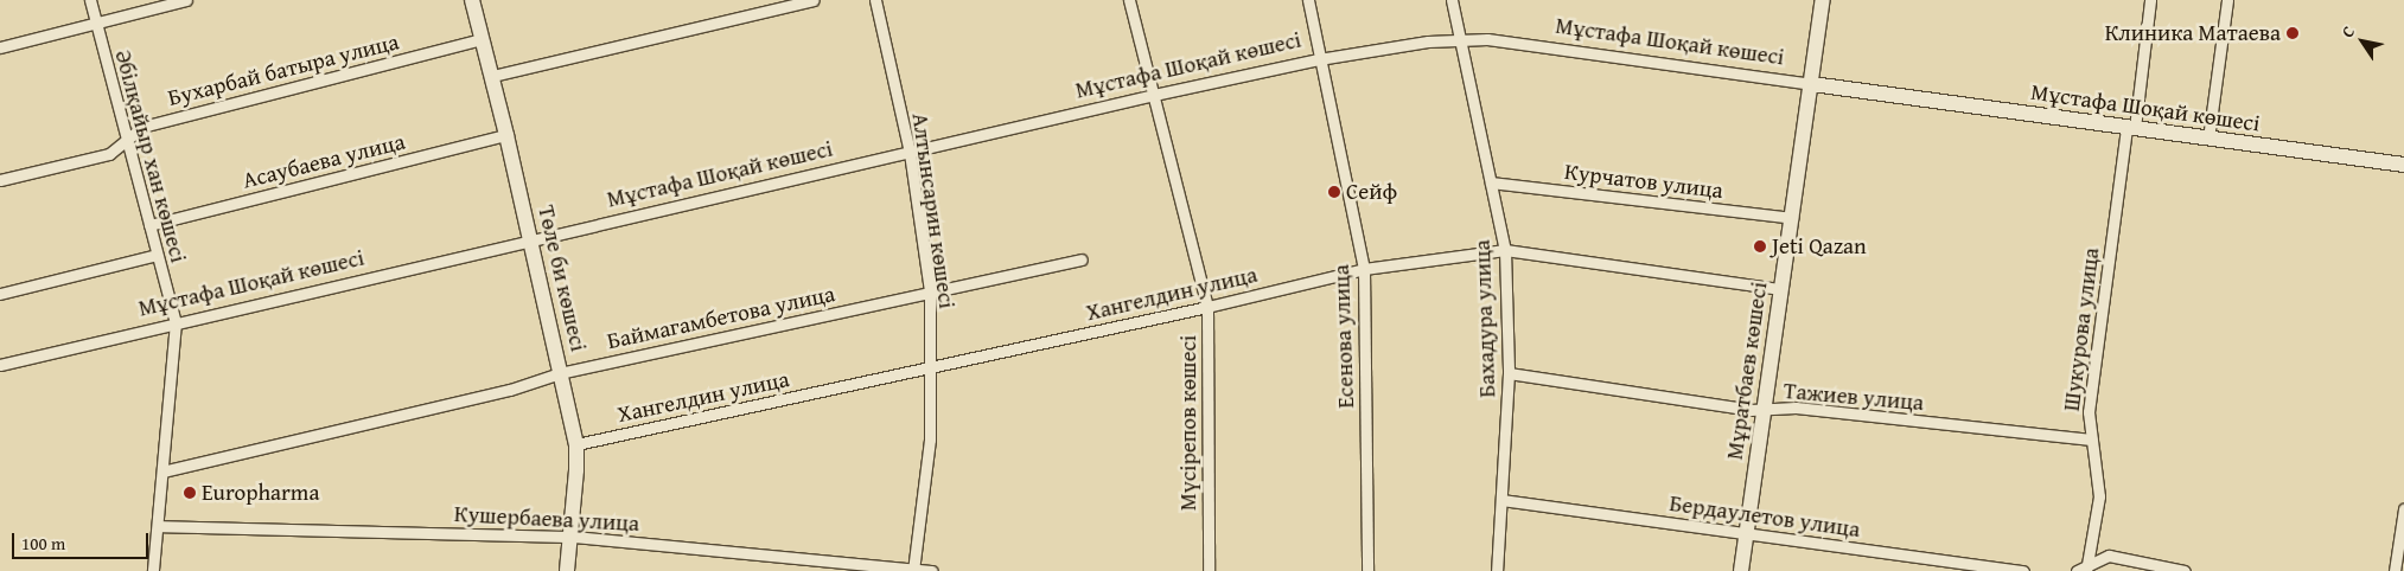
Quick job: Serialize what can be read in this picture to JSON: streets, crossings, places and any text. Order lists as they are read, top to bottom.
{
  "streets": {
    "street": [
      "Мұстафа Шоқай көшесі",
      "Бухарбай батыра улица",
      "Әбілқайыр хан көшесі",
      "Асаубаева улица",
      "Курчатов улица",
      "Алтынсарин көшесі",
      "Төле би көшесі",
      "Хангелдин улица",
      "Баймагамбетова улица",
      "Бахадура улица",
      "Шукурова улица",
      "Есенова улица",
      "Мұратбаев көшесі",
      "Тажиев улица",
      "Мүсірепов көшесі",
      "Бердаулетов улица",
      "Кушербаева улица"
    ]
  },
  "crossings": [
    ["Мұстафа Шоқай көшесі", "Әбілқайыр хан көшесі"],
    ["Мұстафа Шоқай көшесі", "Алтынсарин көшесі"],
    ["Мұстафа Шоқай көшесі", "Төле би көшесі"],
    ["Мұстафа Шоқай көшесі", "Бахадура улица"],
    ["Мұстафа Шоқай көшесі", "Шукурова улица"],
    ["Мұстафа Шоқай көшесі", "Есенова улица"],
    ["Мұстафа Шоқай көшесі", "Мұратбаев көшесі"],
    ["Мұстафа Шоқай көшесі", "Мүсірепов көшесі"],
    ["Бухарбай батыра улица", "Әбілқайыр хан көшесі"],
    ["Бухарбай батыра улица", "Төле би көшесі"],
    ["Әбілқайыр хан көшесі", "Асаубаева улица"],
    ["Әбілқайыр хан көшесі", "Баймагамбетова улица"],
    ["Әбілқайыр хан көшесі", "Кушербаева улица"],
    ["Асаубаева улица", "Төле би көшесі"],
    ["Курчатов улица", "Бахадура улица"],
    ["Курчатов улица", "Мұратбаев көшесі"],
    ["Алтынсарин көшесі", "Хангелдин улица"],
    ["Алтынсарин көшесі", "Баймагамбетова улица"],
    ["Алтынсарин көшесі", "Кушербаева улица"],
    ["Төле би көшесі", "Хангелдин улица"],
    ["Төле би көшесі", "Баймагамбетова улица"],
    ["Төле би көшесі", "Кушербаева улица"],
    ["Хангелдин улица", "Бахадура улица"],
    ["Хангелдин улица", "Есенова улица"],
    ["Хангелдин улица", "Мұратбаев көшесі"],
    ["Хангелдин улица", "Мүсірепов көшесі"],
    ["Бахадура улица", "Тажиев улица"],
    ["Бахадура улица", "Бердаулетов улица"],
    ["Шукурова улица", "Тажиев улица"],
    ["Мұратбаев көшесі", "Тажиев улица"],
    ["Мұратбаев көшесі", "Бердаулетов улица"]
  ],
  "places": [
    "Клиника Матаева",
    "Сейф",
    "Jeti Qazan",
    "Europharma"
  ],
  "scale_bar": "100 m",
  "north": "top left"
}
